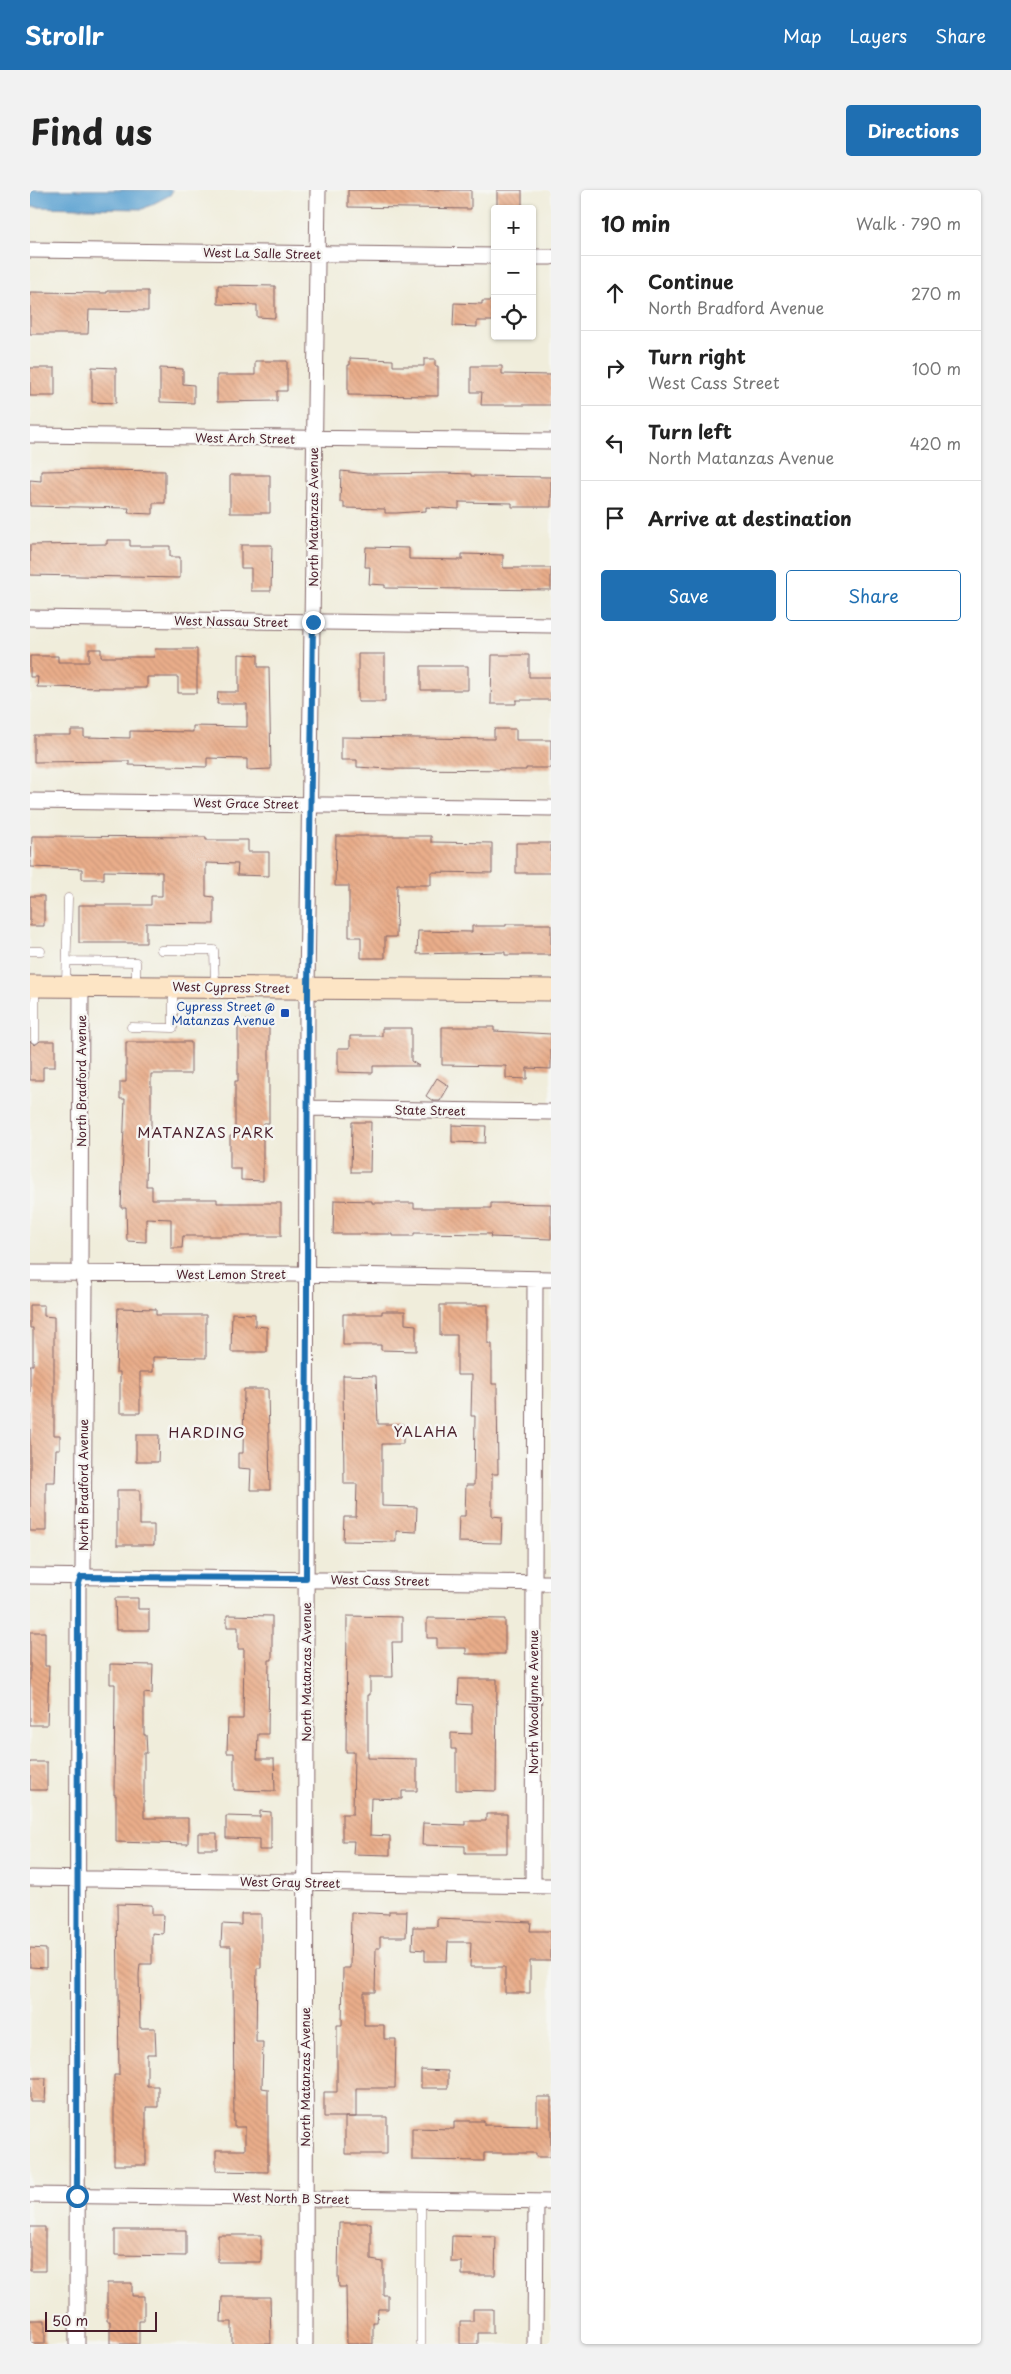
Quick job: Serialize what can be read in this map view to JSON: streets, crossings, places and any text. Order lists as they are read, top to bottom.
{
  "streets": {
    "street": [
      "West La Salle Street",
      "West Arch Street",
      "North Matanzas Avenue",
      "West Nassau Street",
      "West Grace Street",
      "West Cypress Street",
      "North Bradford Avenue",
      "State Street",
      "West Lemon Street",
      "West Cass Street",
      "North Woodlynne Avenue",
      "West Gray Street",
      "West North B Street"
    ]
  },
  "crossings": [
    ["West La Salle Street", "North Matanzas Avenue"],
    ["West Arch Street", "North Matanzas Avenue"],
    ["North Matanzas Avenue", "West Nassau Street"],
    ["North Matanzas Avenue", "West Grace Street"],
    ["North Matanzas Avenue", "West Cypress Street"],
    ["North Matanzas Avenue", "State Street"],
    ["North Matanzas Avenue", "West Lemon Street"],
    ["North Matanzas Avenue", "West Cass Street"],
    ["North Matanzas Avenue", "West Gray Street"],
    ["North Matanzas Avenue", "West North B Street"],
    ["West Cypress Street", "North Bradford Avenue"],
    ["North Bradford Avenue", "West Lemon Street"],
    ["North Bradford Avenue", "West Cass Street"],
    ["North Bradford Avenue", "West Gray Street"],
    ["North Bradford Avenue", "West North B Street"],
    ["West Lemon Street", "North Woodlynne Avenue"],
    ["West Cass Street", "North Woodlynne Avenue"],
    ["North Woodlynne Avenue", "West Gray Street"]
  ],
  "districts": ["MATANZAS PARK", "YALAHA", "HARDING"],
  "places": {
    "transit": ["Cypress Street @ Matanzas Avenue"]
  },
  "scale_bar": "50 m",
  "page": {
    "header": "Strollr",
    "nav": ["Map", "Layers", "Share"],
    "title": "Find us",
    "buttons": [
      "Directions",
      ["Save", "Share"]
    ],
    "heading": ["10 min", "Walk · 790 m"],
    "map_buttons": ["+", "−"],
    "list": [
      ["Continue", "North Bradford Avenue", "270 m"],
      ["Turn right", "West Cass Street", "100 m"],
      ["Turn left", "North Matanzas Avenue", "420 m"],
      "Arrive at destination"
    ],
    "scale": "50 m"
  }
}
